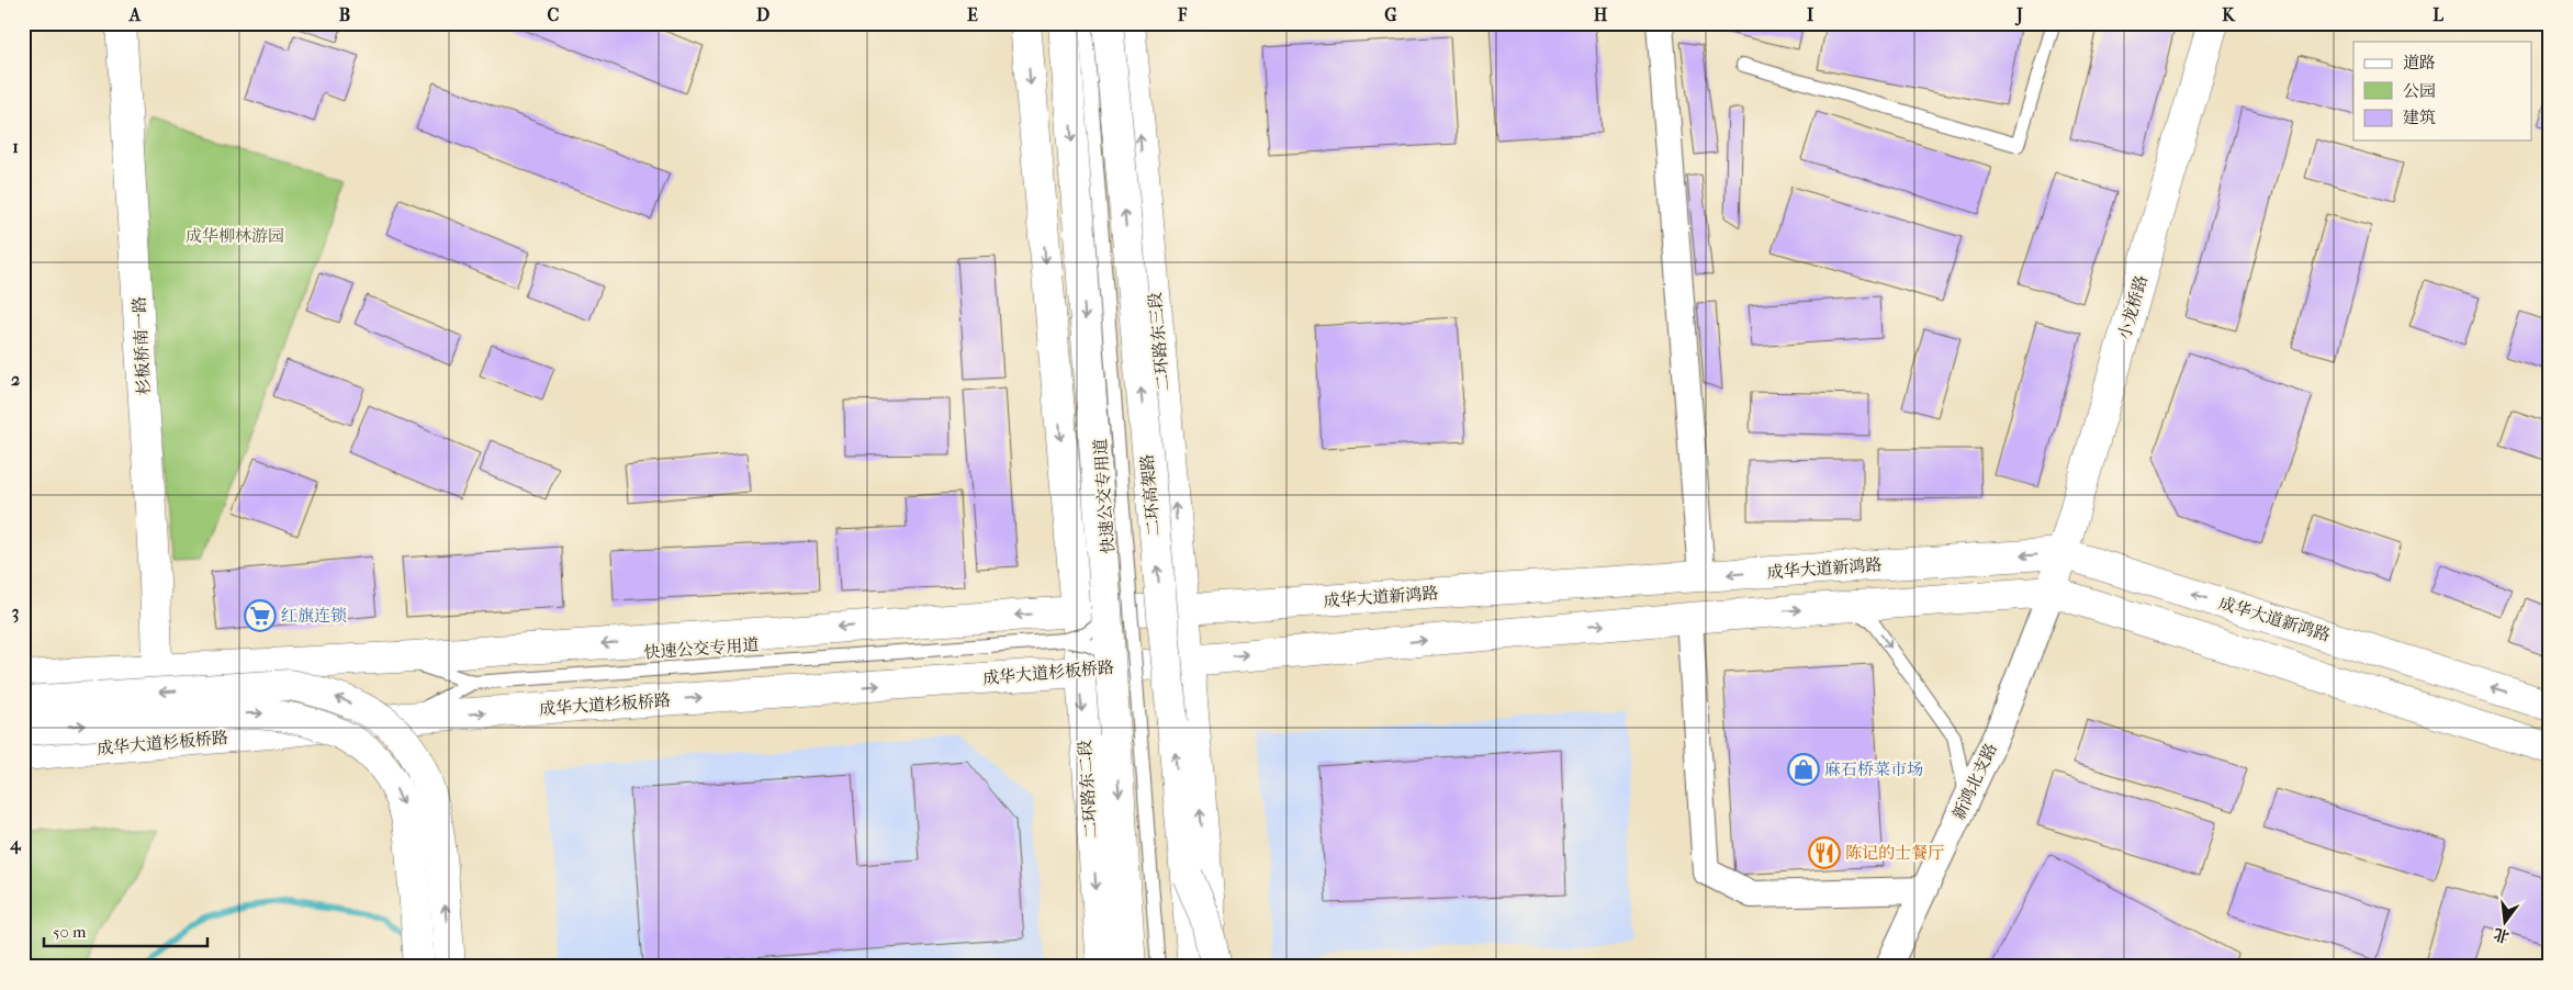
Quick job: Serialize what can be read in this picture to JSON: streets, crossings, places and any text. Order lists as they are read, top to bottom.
{
  "streets": {
    "main road": [
      "小龙桥路",
      "二环路东三段",
      "杉板桥南一路",
      "二环高架路",
      "成华大道新鸿路",
      "成华大道杉板桥路",
      "二环路东二段"
    ],
    "street": ["新鸿北支路"],
    "lane": ["快速公交专用道"]
  },
  "crossings": [
    ["小龙桥路", "成华大道新鸿路"],
    ["小龙桥路", "新鸿北支路"],
    ["二环路东三段", "成华大道新鸿路"],
    ["二环路东三段", "成华大道杉板桥路"],
    ["成华大道新鸿路", "二环路东二段"],
    ["成华大道杉板桥路", "二环路东二段"]
  ],
  "parks": ["成华柳林游园"],
  "places": {
    "supermarket": ["红旗连锁"],
    "shop": ["麻石桥菜市场"],
    "restaurant": ["陈记的士餐厅"]
  },
  "legend": ["道路", "公园", "建筑"],
  "scale_bar": "50 m",
  "north": "bottom",
  "grid": {
    "columns": [
      "A",
      "B",
      "C",
      "D",
      "E",
      "F",
      "G",
      "H",
      "I",
      "J",
      "K",
      "L"
    ],
    "rows": [
      "1",
      "2",
      "3",
      "4"
    ]
  }
}
